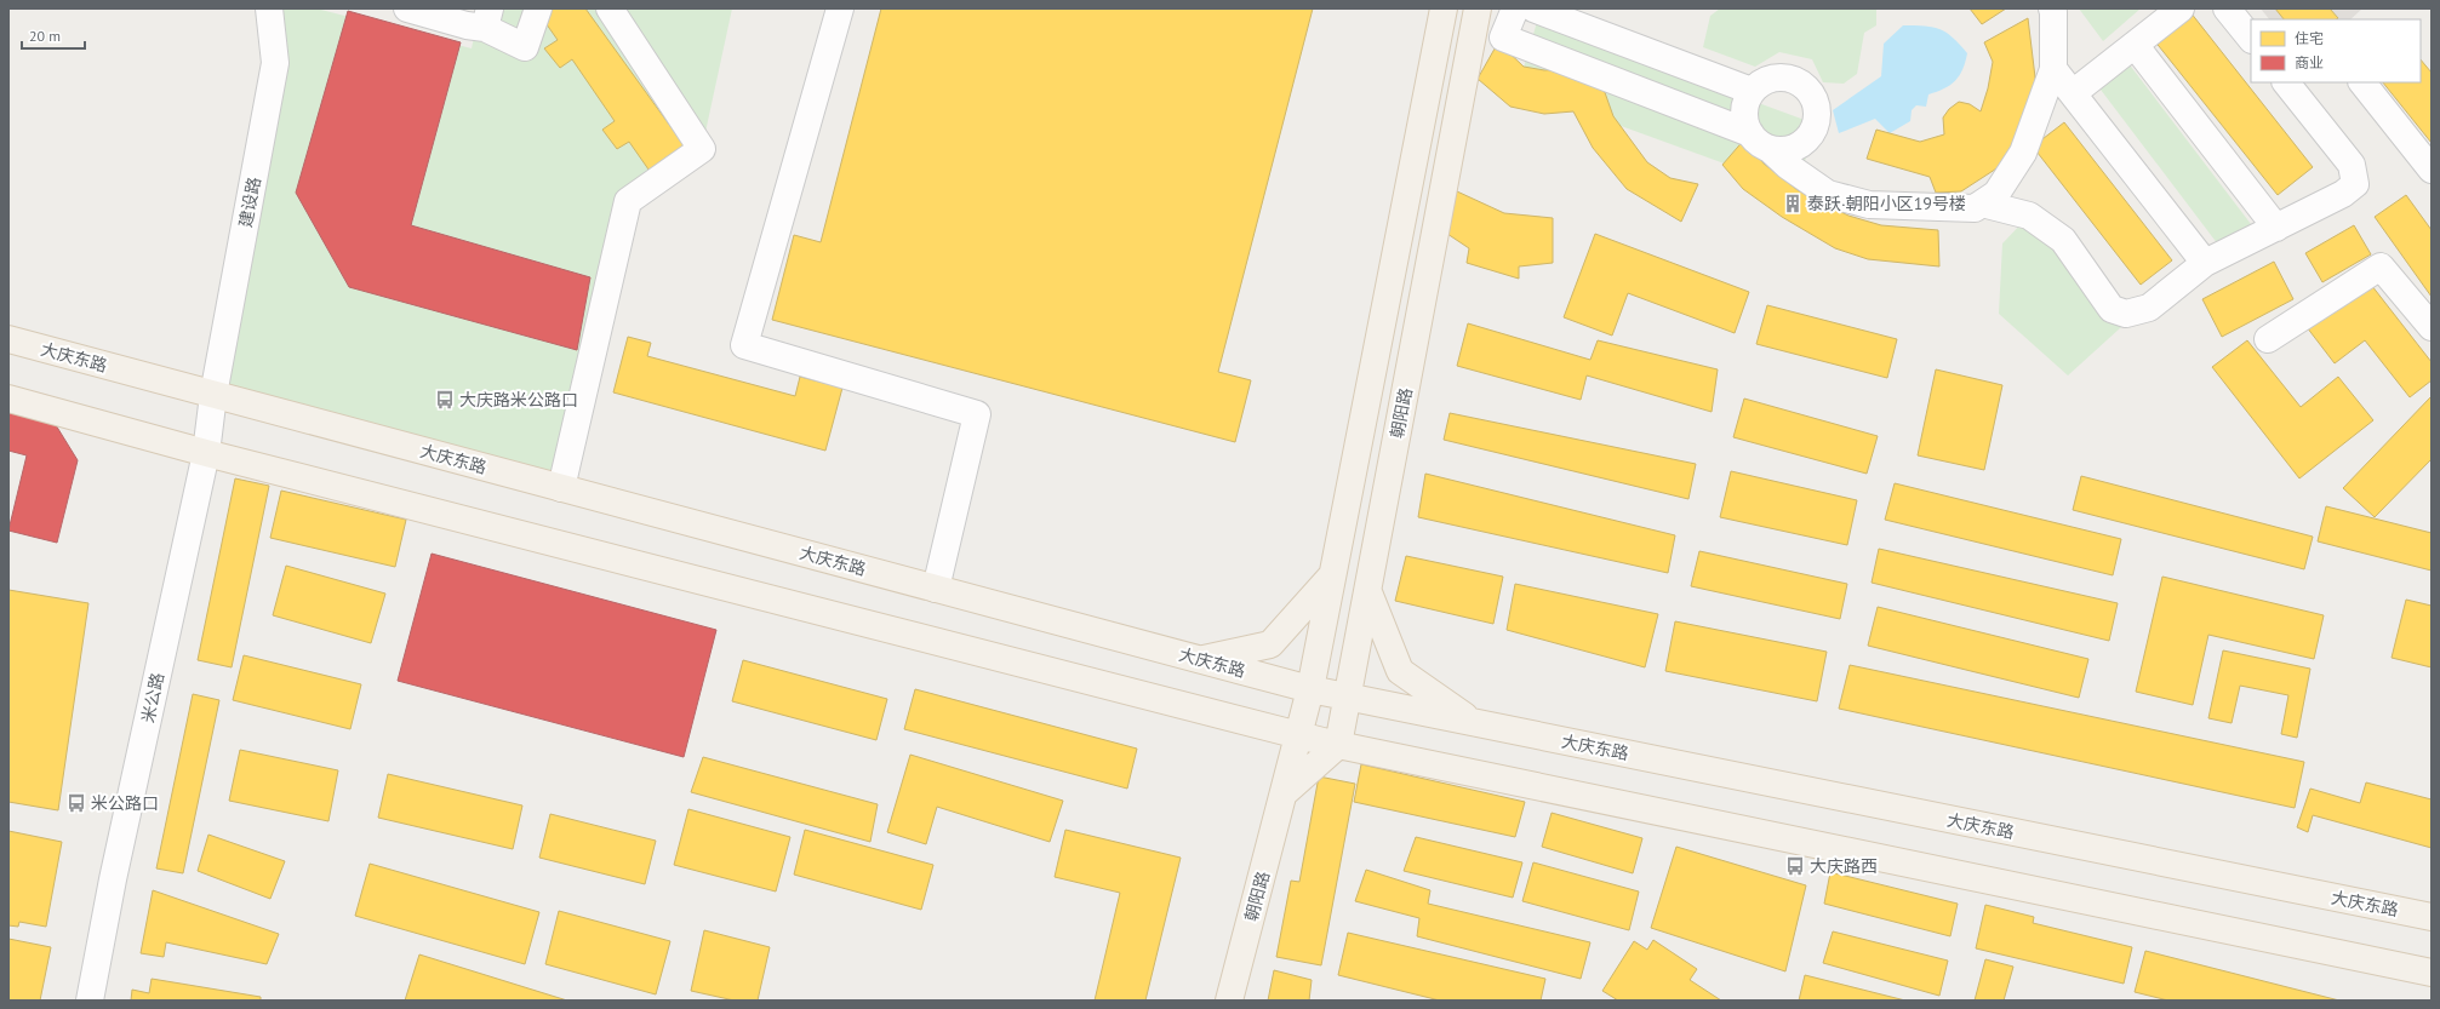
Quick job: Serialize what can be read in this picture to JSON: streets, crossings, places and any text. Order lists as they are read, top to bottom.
{
  "streets": {
    "main road": ["大庆东路", "朝阳路"],
    "street": ["建设路", "米公路"]
  },
  "crossings": [
    ["建设路", "大庆东路"],
    ["建设路", "米公路"],
    ["大庆东路", "朝阳路"],
    ["大庆东路", "米公路"]
  ],
  "places": {
    "building": ["泰跃·朝阳小区19号楼"],
    "bus stop": ["大庆路米公路口", "米公路口", "大庆路西"]
  },
  "legend": ["住宅", "商业"],
  "scale_bar": "20 m"
}
